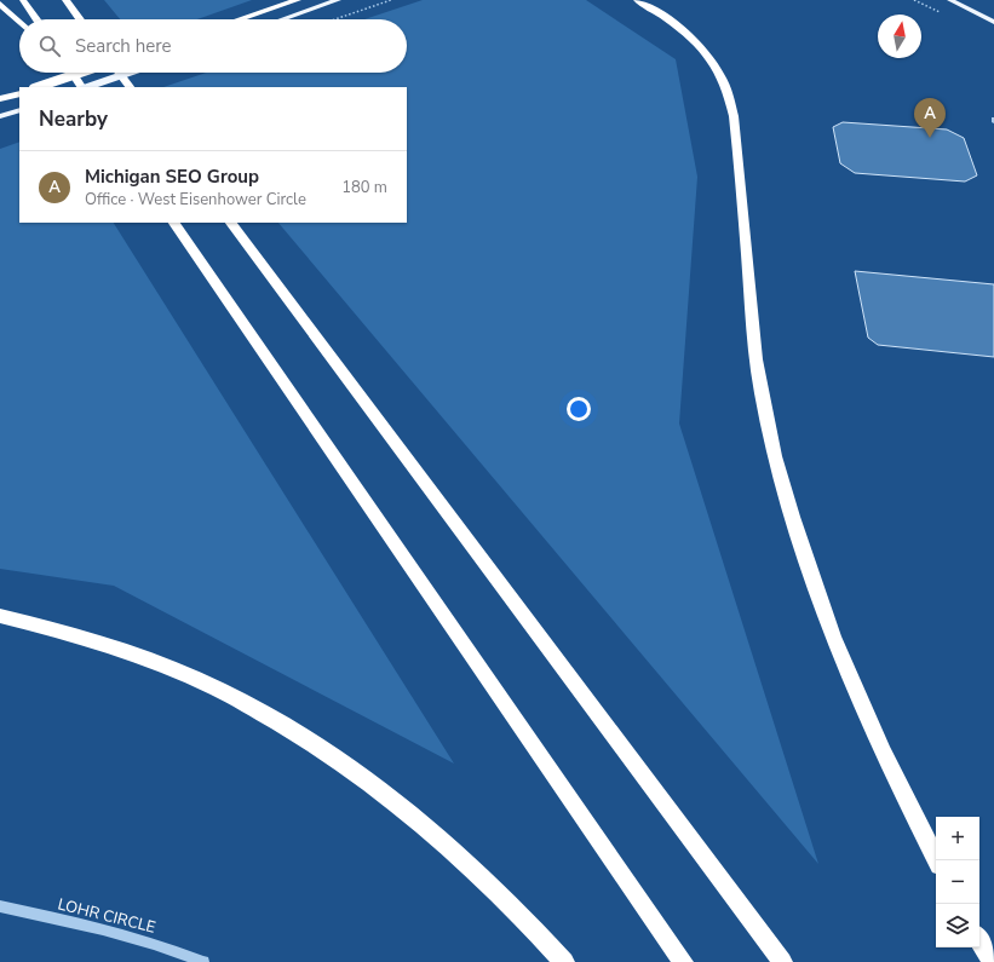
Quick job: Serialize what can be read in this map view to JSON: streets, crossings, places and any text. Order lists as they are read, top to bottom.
{
  "streets": {
    "street": ["LOHR CIRCLE"]
  },
  "north": "top",
  "page": {
    "search": "Search here",
    "heading": "Nearby",
    "pins": "A",
    "list": [
      {
        "mark": "A",
        "name": "Michigan SEO Group",
        "note": "Office · West Eisenhower Circle",
        "value": "180 m"
      }
    ],
    "map_buttons": ["+", "−"]
  }
}
